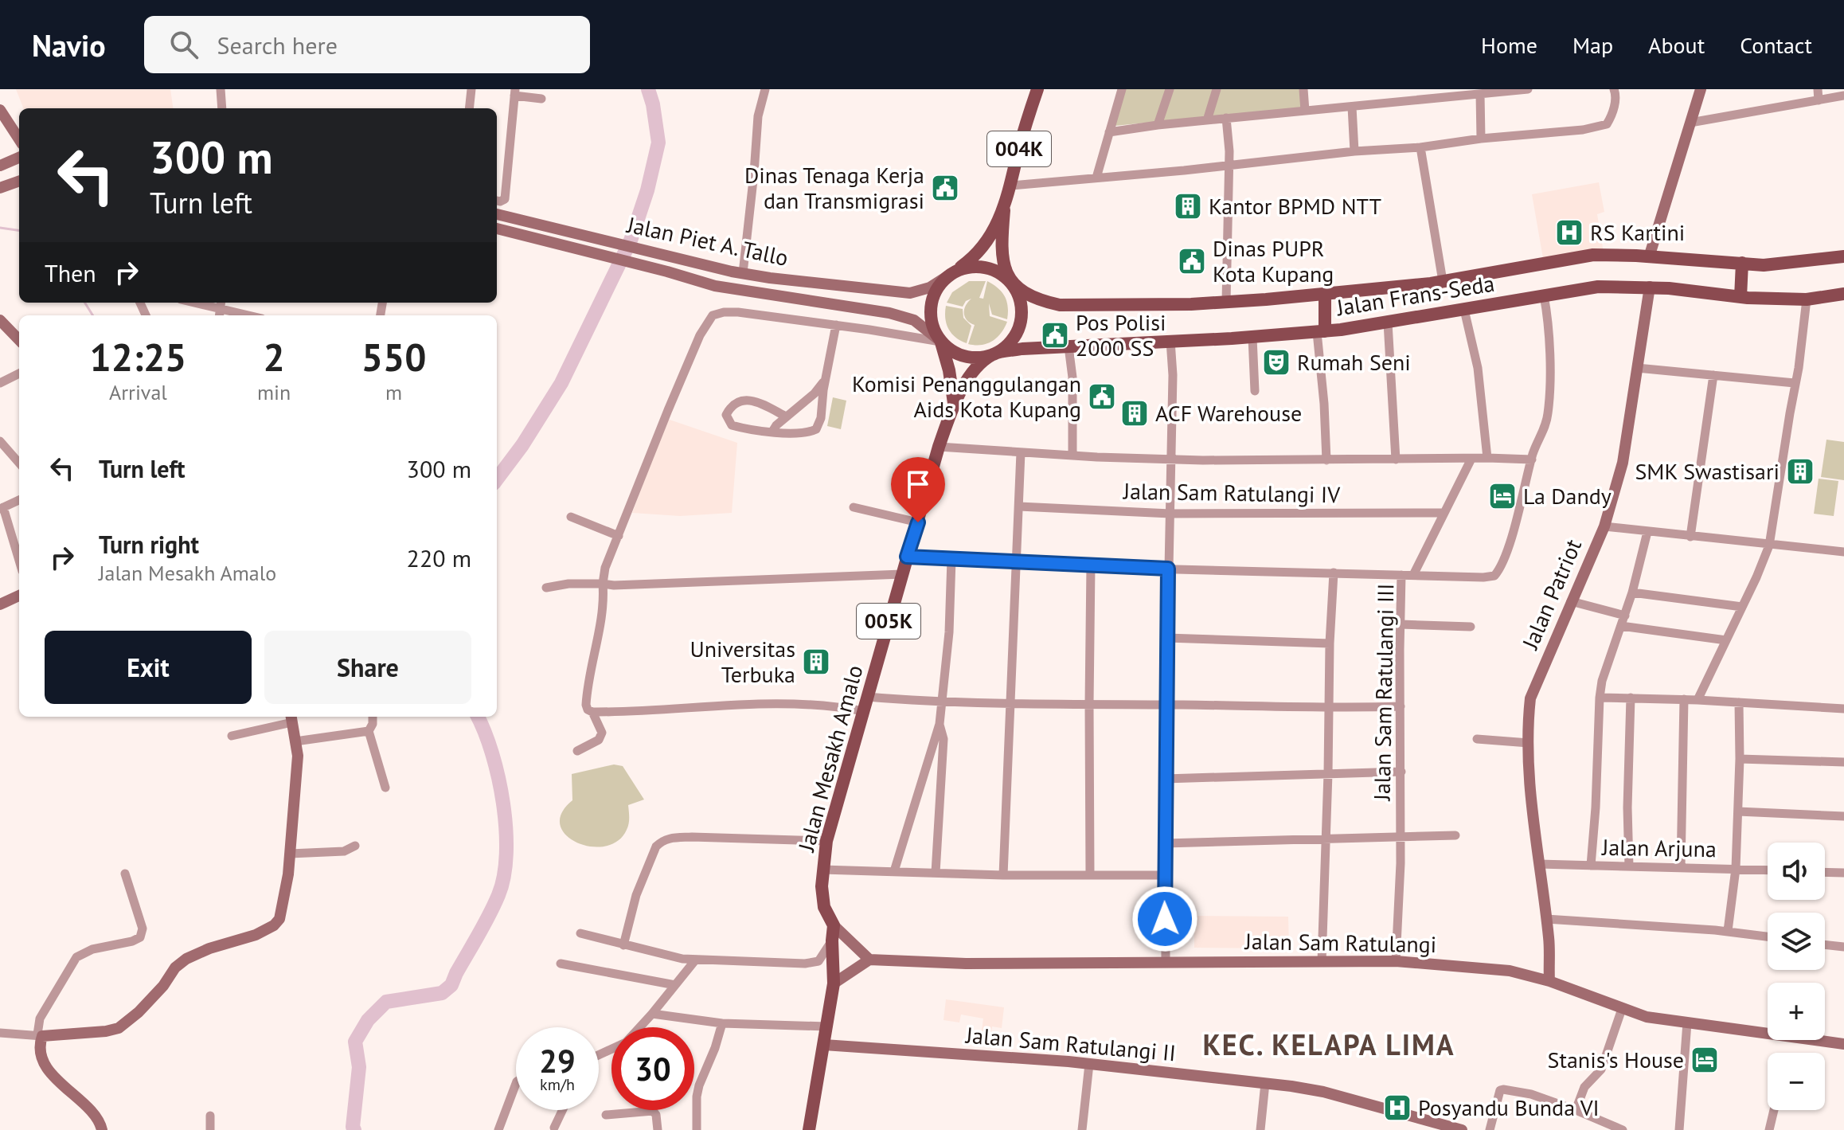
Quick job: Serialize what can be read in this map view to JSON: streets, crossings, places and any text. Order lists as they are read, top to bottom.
{
  "streets": {
    "main road": [
      "004K",
      "Jalan Frans-Seda",
      "005K",
      "Jalan Mesakh Amalo"
    ],
    "street": [
      "Jalan Piet A. Tallo",
      "Jalan Sam Ratulangi IV",
      "Jalan Patriot",
      "Jalan Sam Ratulangi III",
      "Jalan Arjuna",
      "Jalan Sam Ratulangi",
      "Jalan Sam Ratulangi II"
    ]
  },
  "crossings": [
    ["004K", "Jalan Piet A. Tallo"],
    ["004K", "Jalan Frans-Seda"],
    ["004K", "Jalan Mesakh Amalo"],
    ["Jalan Piet A. Tallo", "Jalan Frans-Seda"],
    ["Jalan Piet A. Tallo", "Jalan Mesakh Amalo"],
    ["Jalan Frans-Seda", "Jalan Patriot"],
    ["Jalan Frans-Seda", "Jalan Sam Ratulangi III"],
    ["Jalan Frans-Seda", "Jalan Mesakh Amalo"],
    ["Jalan Patriot", "Jalan Arjuna"],
    ["Jalan Patriot", "Jalan Sam Ratulangi"],
    ["Jalan Sam Ratulangi III", "Jalan Sam Ratulangi"],
    ["Jalan Mesakh Amalo", "Jalan Sam Ratulangi II"]
  ],
  "districts": ["KEC. KELAPA LIMA"],
  "places": {
    "public building": [
      "Dinas Tenaga Kerja dan Transmigrasi",
      "Dinas PUPR Kota Kupang",
      "Pos Polisi 2000 SS",
      "Komisi Penanggulangan Aids Kota Kupang"
    ],
    "building": [
      "Kantor BPMD NTT",
      "ACF Warehouse",
      "SMK Swastisari",
      "Universitas Terbuka"
    ],
    "hospital": ["RS Kartini", "Posyandu Bunda VI"],
    "theatre": ["Rumah Seni"],
    "hotel": ["La Dandy", "Stanis's House"]
  },
  "page": {
    "header": "Navio",
    "search": "Search here",
    "nav": [
      "Home",
      "Map",
      "About",
      "Contact"
    ],
    "turn": ["300 m", "Turn left"],
    "then": "Then",
    "eta": [
      "12:25",
      "Arrival",
      "2",
      "min",
      "550",
      "m"
    ],
    "list": [
      {
        "name": "Turn left",
        "value": "300 m"
      },
      {
        "name": "Turn right",
        "note": "Jalan Mesakh Amalo",
        "value": "220 m"
      }
    ],
    "buttons": ["Exit", "Share"],
    "map_buttons": ["+", "−"],
    "speed": "29 km/h",
    "limit": "30"
  }
}
